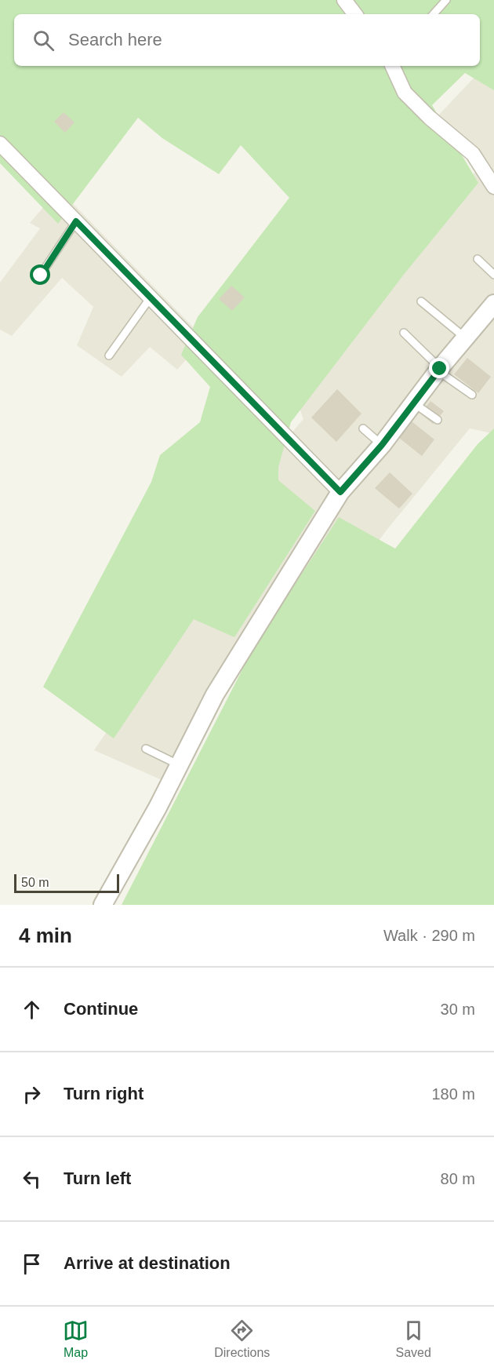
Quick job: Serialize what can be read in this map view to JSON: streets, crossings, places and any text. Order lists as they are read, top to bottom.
{
  "scale_bar": "50 m",
  "page": {
    "search": "Search here",
    "scale": "50 m",
    "heading": ["4 min", "Walk · 290 m"],
    "list": [
      ["Continue", "30 m"],
      ["Turn right", "180 m"],
      ["Turn left", "80 m"],
      "Arrive at destination"
    ],
    "nav": ["Map", "Directions", "Saved"]
  }
}
